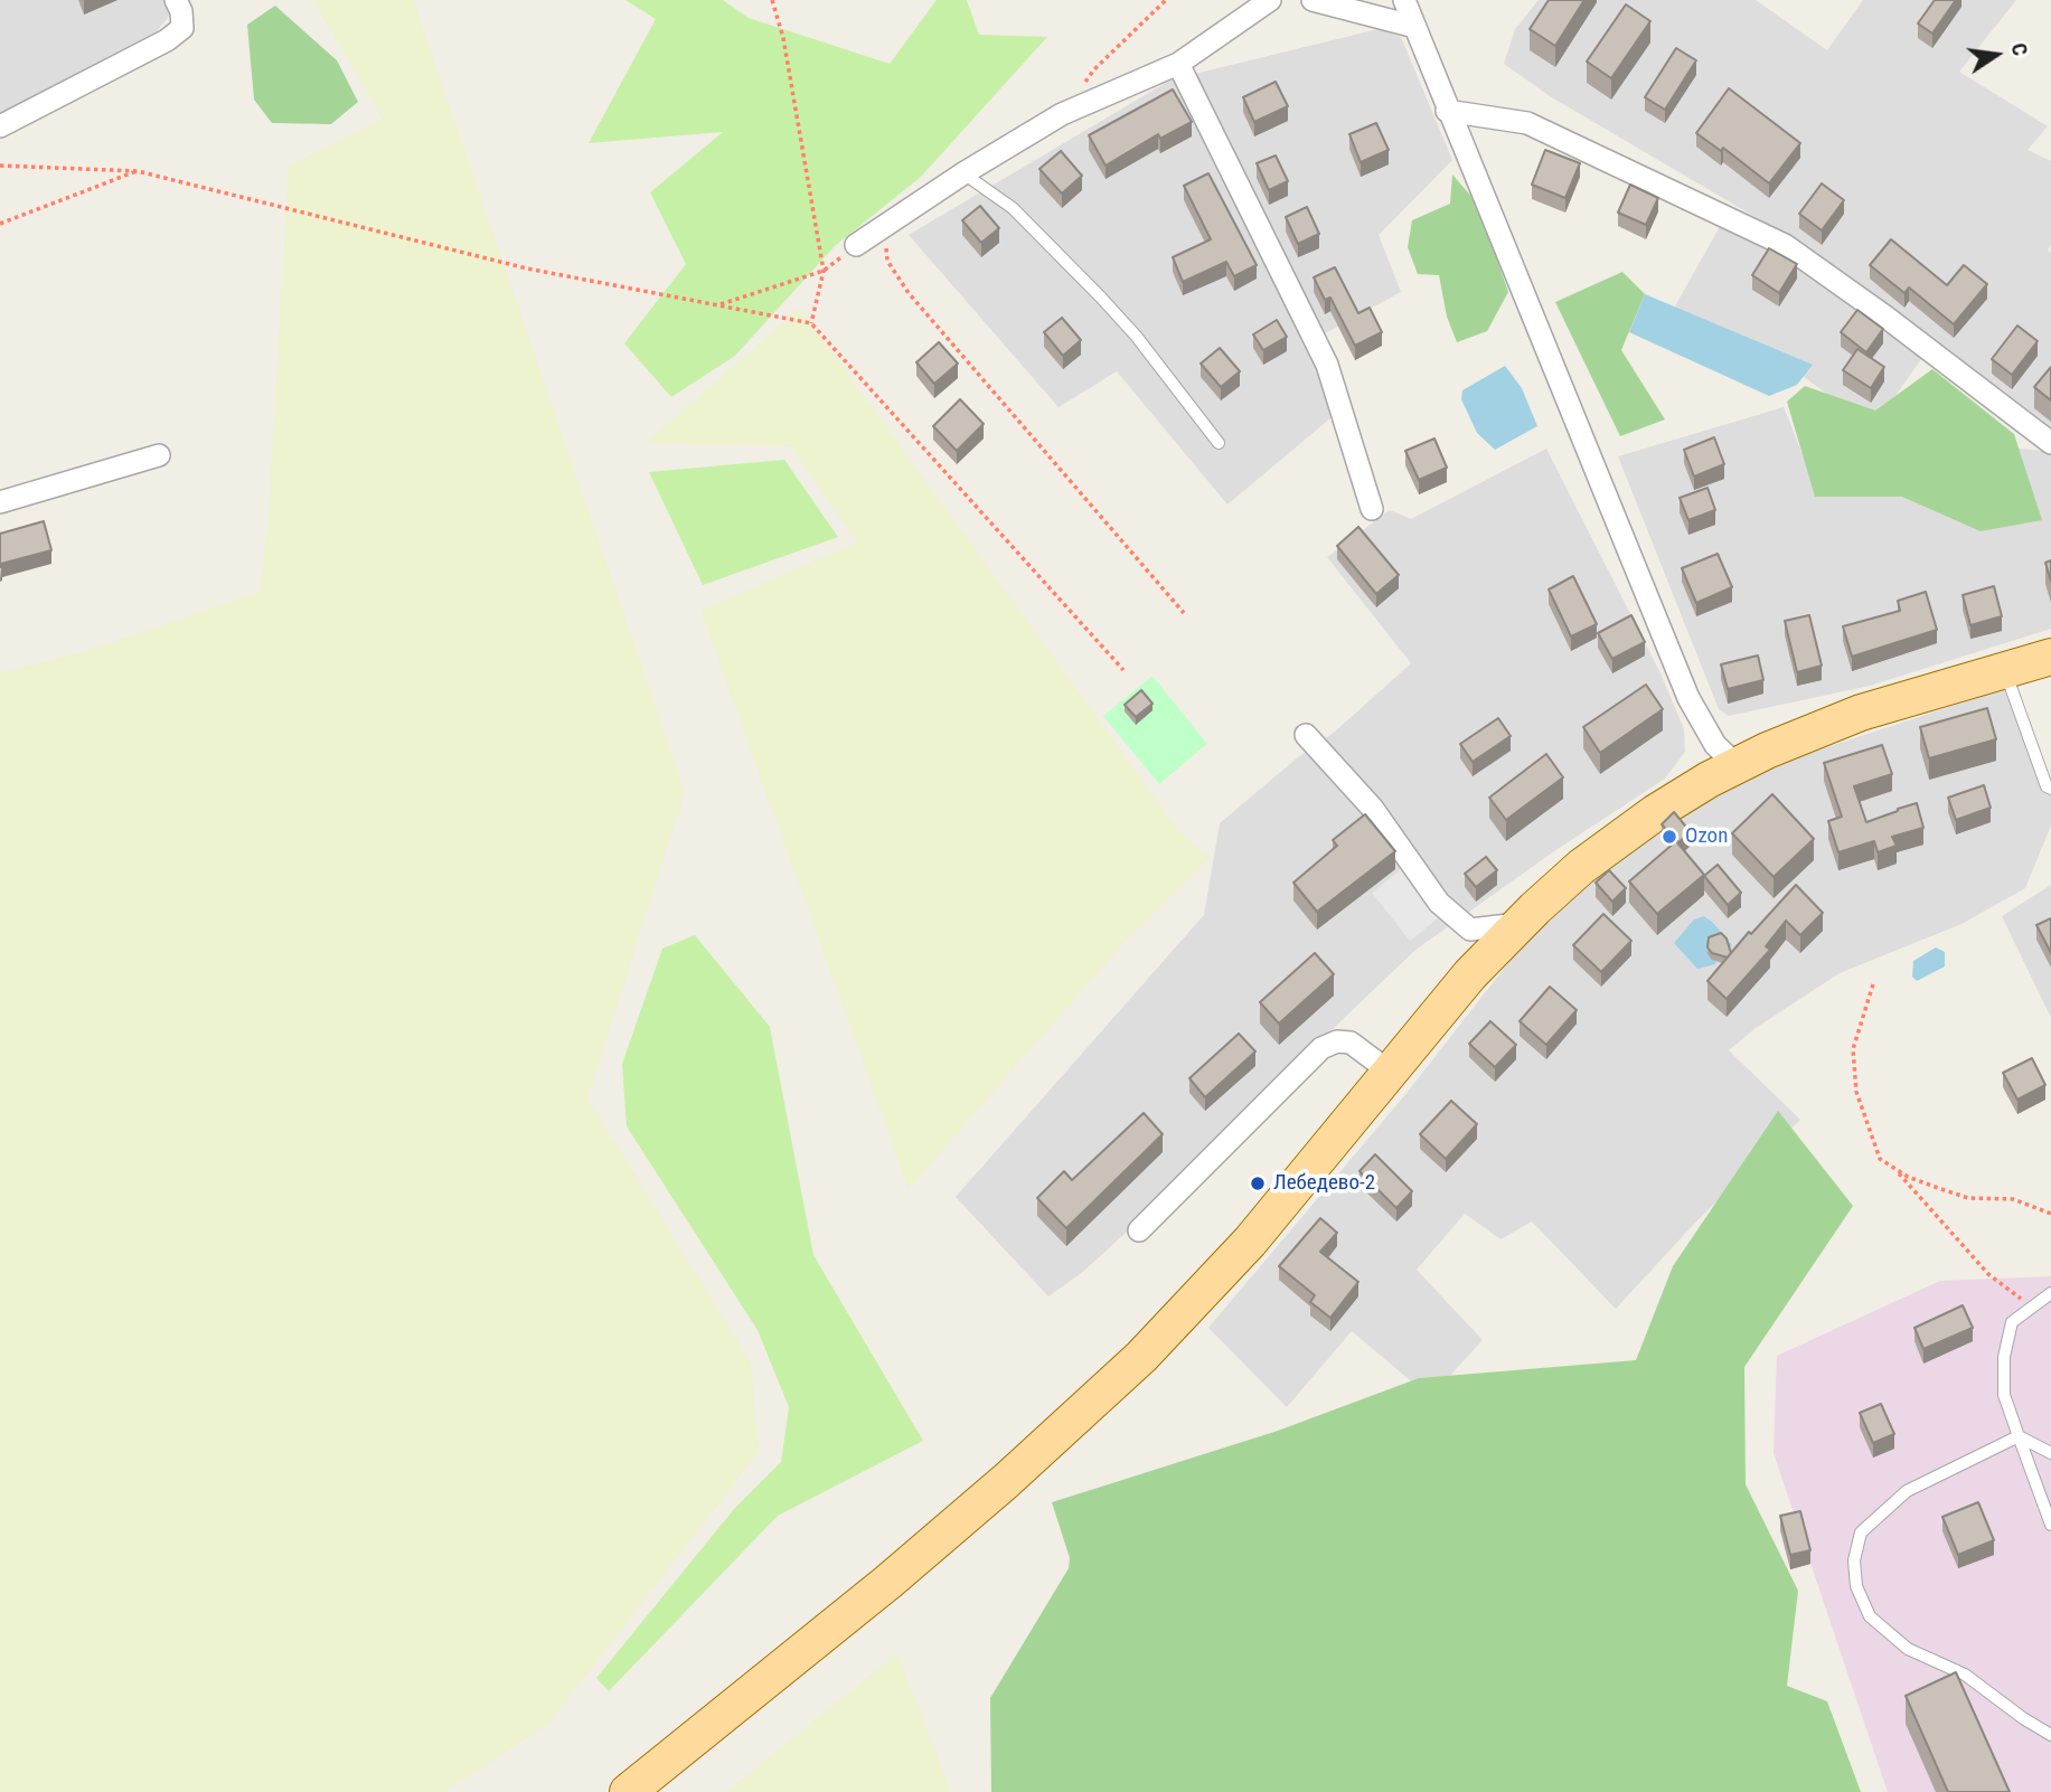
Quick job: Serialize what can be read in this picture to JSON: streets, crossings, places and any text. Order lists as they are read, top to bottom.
{
  "places": ["Ozon", "Лебедево-2"],
  "north": "right"
}
